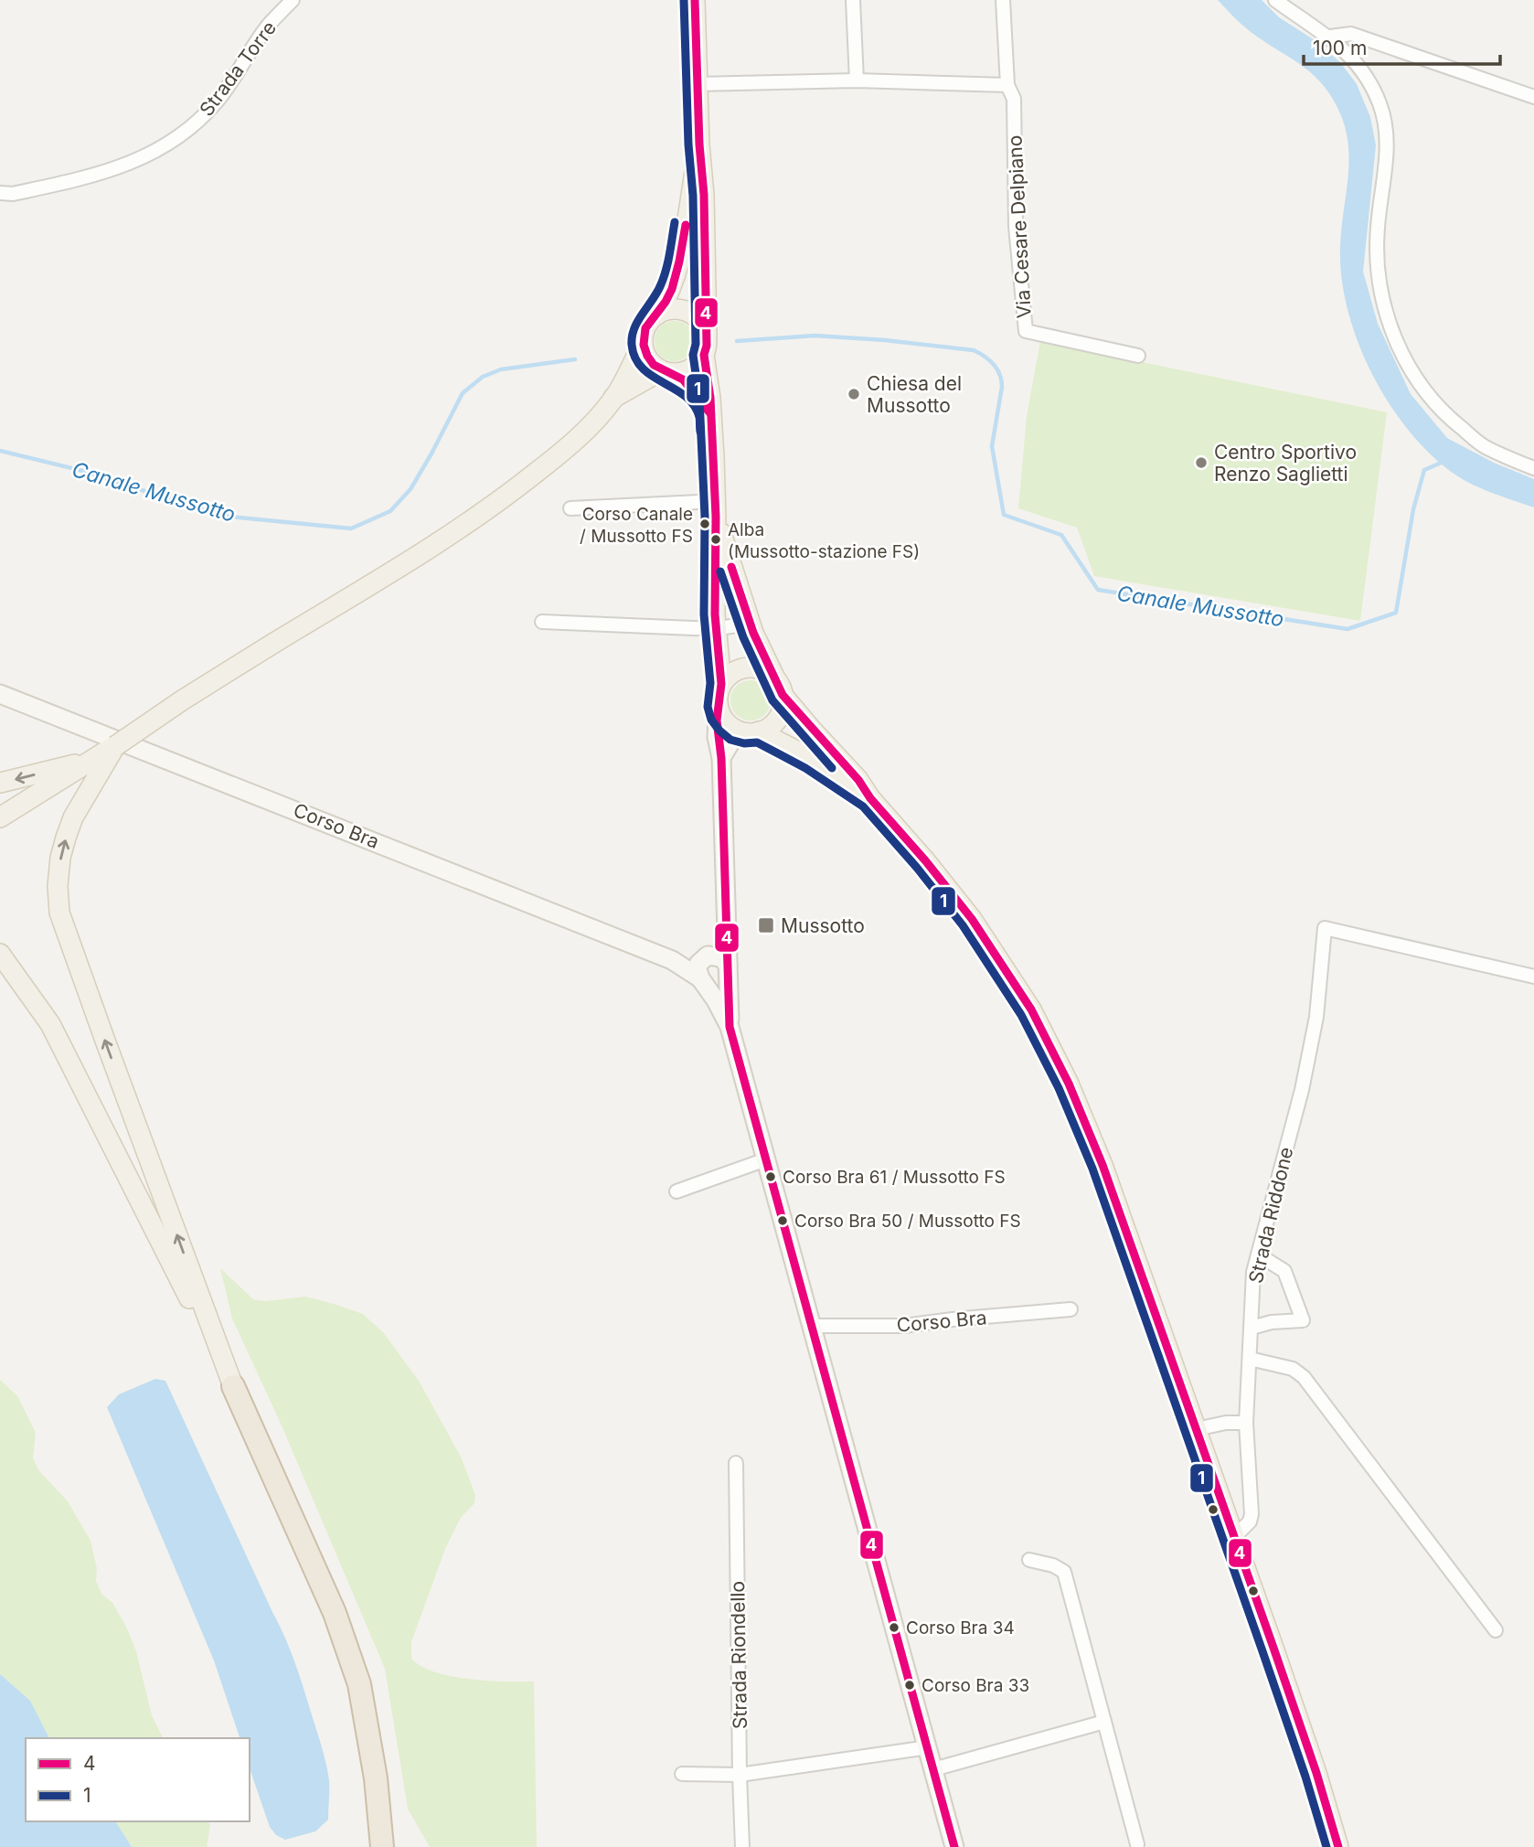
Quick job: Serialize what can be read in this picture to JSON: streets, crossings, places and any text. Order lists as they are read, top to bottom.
{
  "streets": {
    "street": [
      "Strada Torre",
      "Via Cesare Delpiano",
      "Corso Bra",
      "Strada Riddone",
      "Strada Riondello"
    ]
  },
  "water": ["Canale Mussotto"],
  "places": {
    "other": [
      "Chiesa del Mussotto",
      "Centro Sportivo Renzo Saglietti",
      "Corso Canale / Mussotto FS",
      "Alba (Mussotto-stazione FS)",
      "Corso Bra 61 / Mussotto FS",
      "Corso Bra 50 / Mussotto FS",
      "Corso Bra 34",
      "Corso Bra 33"
    ],
    "transit": ["Mussotto"]
  },
  "lines": ["transit line 4", "transit line 1"],
  "legend": ["4", "1"],
  "scale_bar": "100 m"
}
